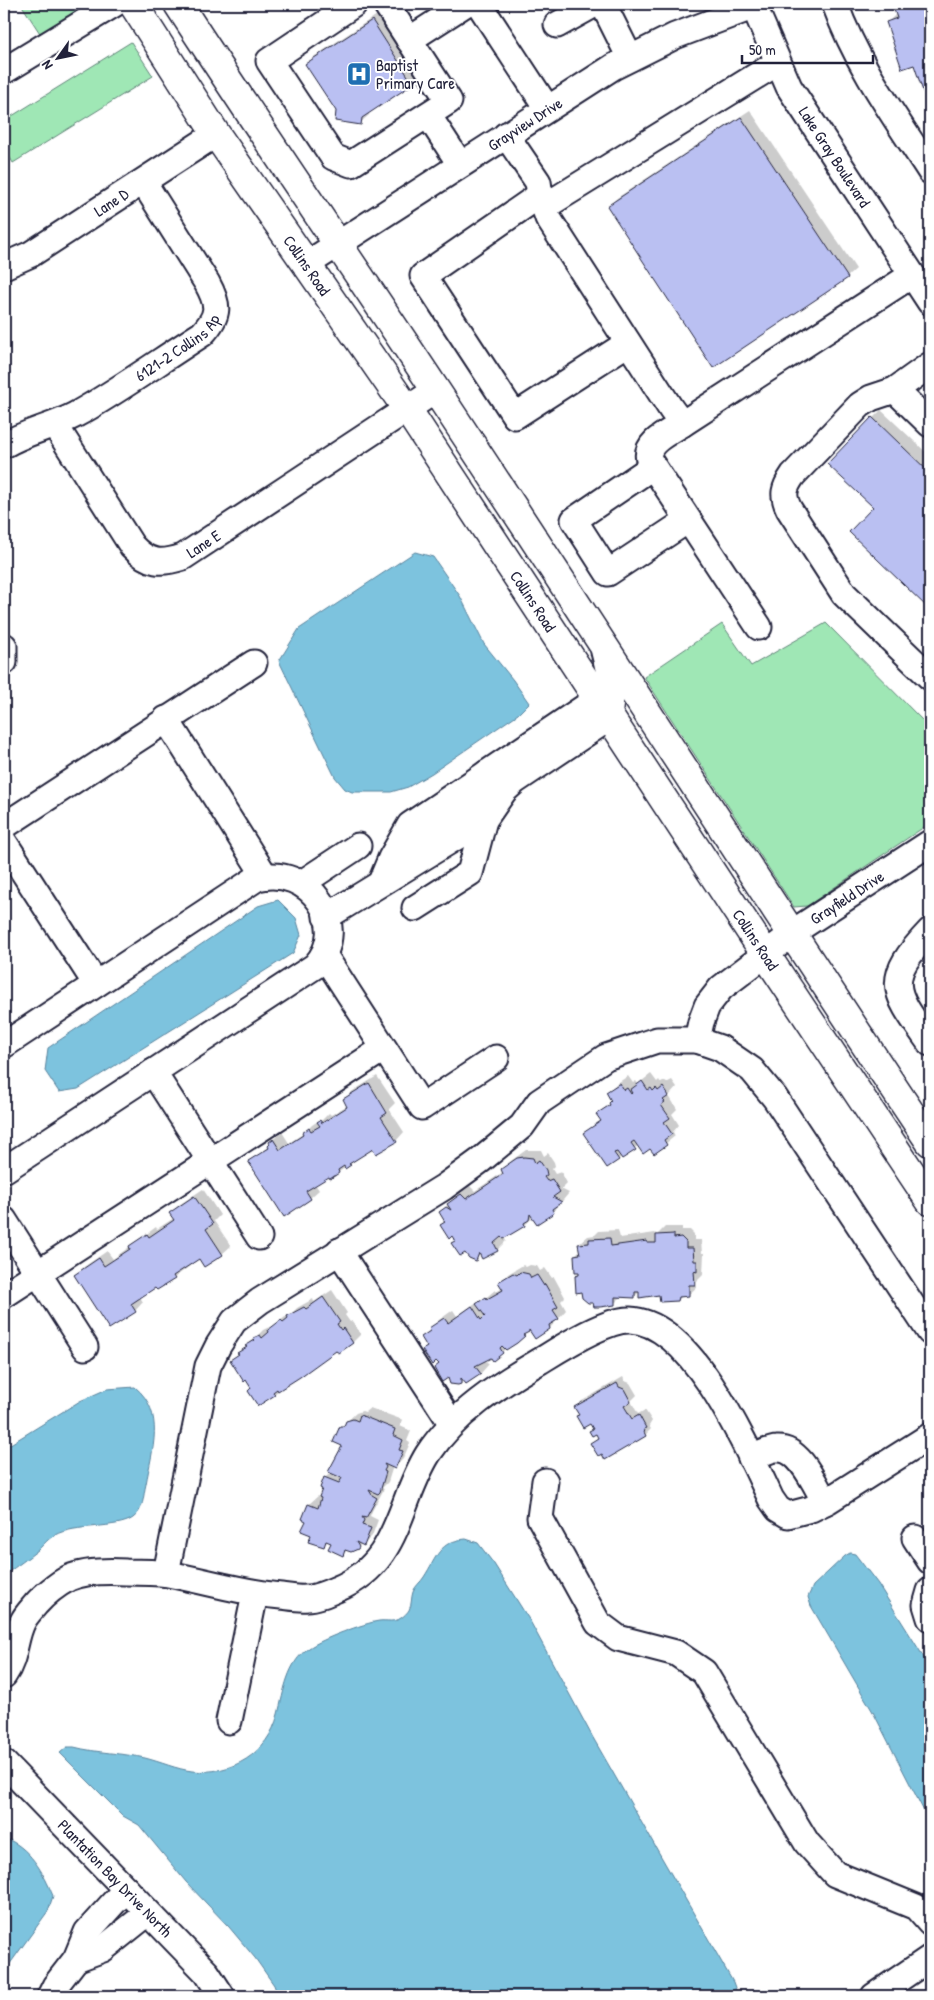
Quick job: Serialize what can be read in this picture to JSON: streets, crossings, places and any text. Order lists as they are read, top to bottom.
{
  "streets": {
    "main road": ["Collins Road"],
    "street": [
      "Grayview Drive",
      "Lake Gray Boulevard",
      "Lane D",
      "6121-2 Collins Ap",
      "Lane E",
      "Grayfield Drive",
      "Plantation Bay Drive North"
    ]
  },
  "crossings": [
    ["Grayview Drive", "Lake Gray Boulevard"],
    ["Grayview Drive", "Collins Road"],
    ["Lane D", "Collins Road"],
    ["Lane D", "6121-2 Collins Ap"],
    ["Collins Road", "Lane E"],
    ["Collins Road", "Grayfield Drive"],
    ["6121-2 Collins Ap", "Lane E"]
  ],
  "places": {
    "hospital": ["Baptist Primary Care"]
  },
  "scale_bar": "50 m",
  "north": "bottom left"
}
